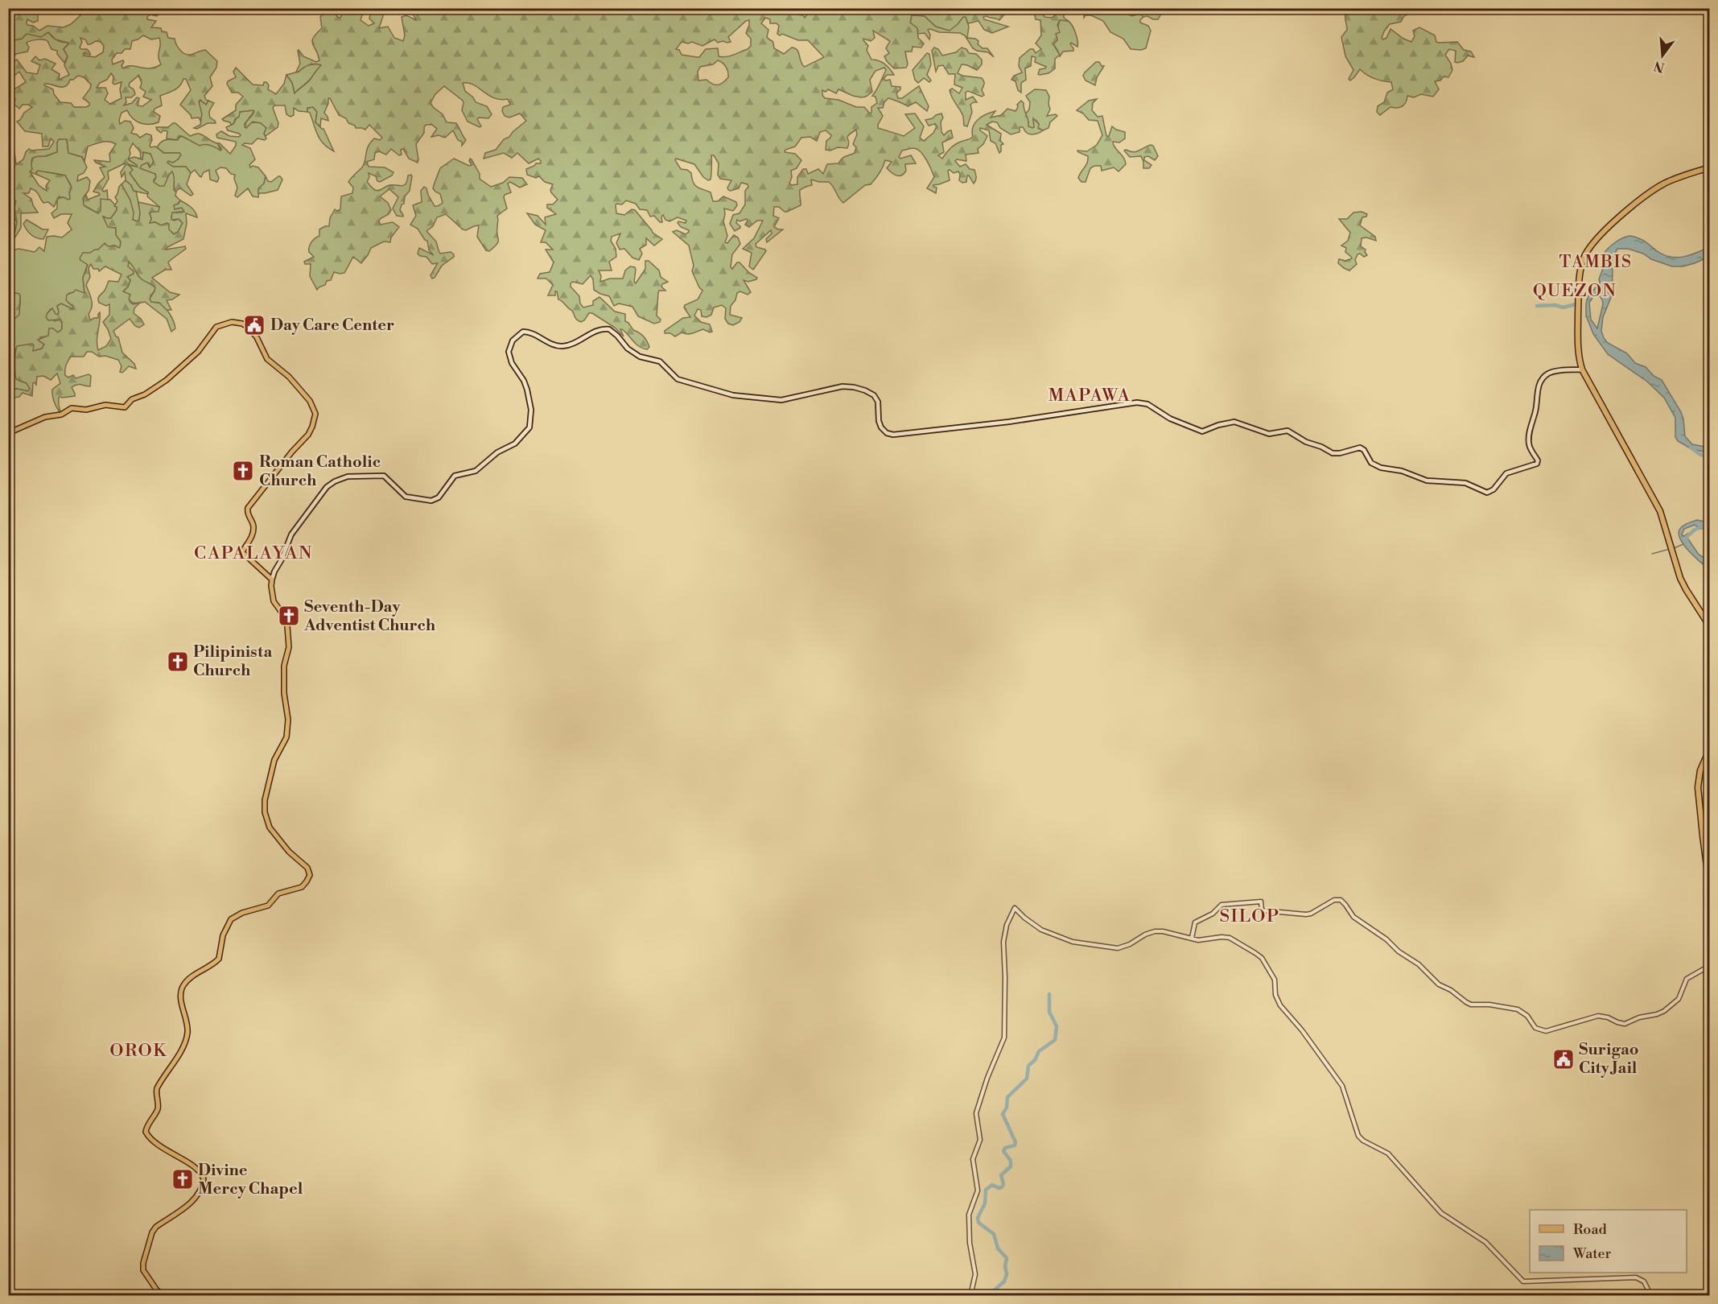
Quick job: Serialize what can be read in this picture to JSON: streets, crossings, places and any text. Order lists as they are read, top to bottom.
{
  "districts": [
    "TAMBIS",
    "QUEZON",
    "MAPAWA",
    "CAPALAYAN",
    "SILOP",
    "OROK"
  ],
  "places": {
    "public building": ["Day Care Center", "Surigao City Jail"],
    "church": [
      "Roman Catholic Church",
      "Seventh-Day Adventist Church",
      "Pilipinista Church",
      "Divine Mercy Chapel"
    ]
  },
  "legend": ["Road", "Water"],
  "north": "bottom"
}
